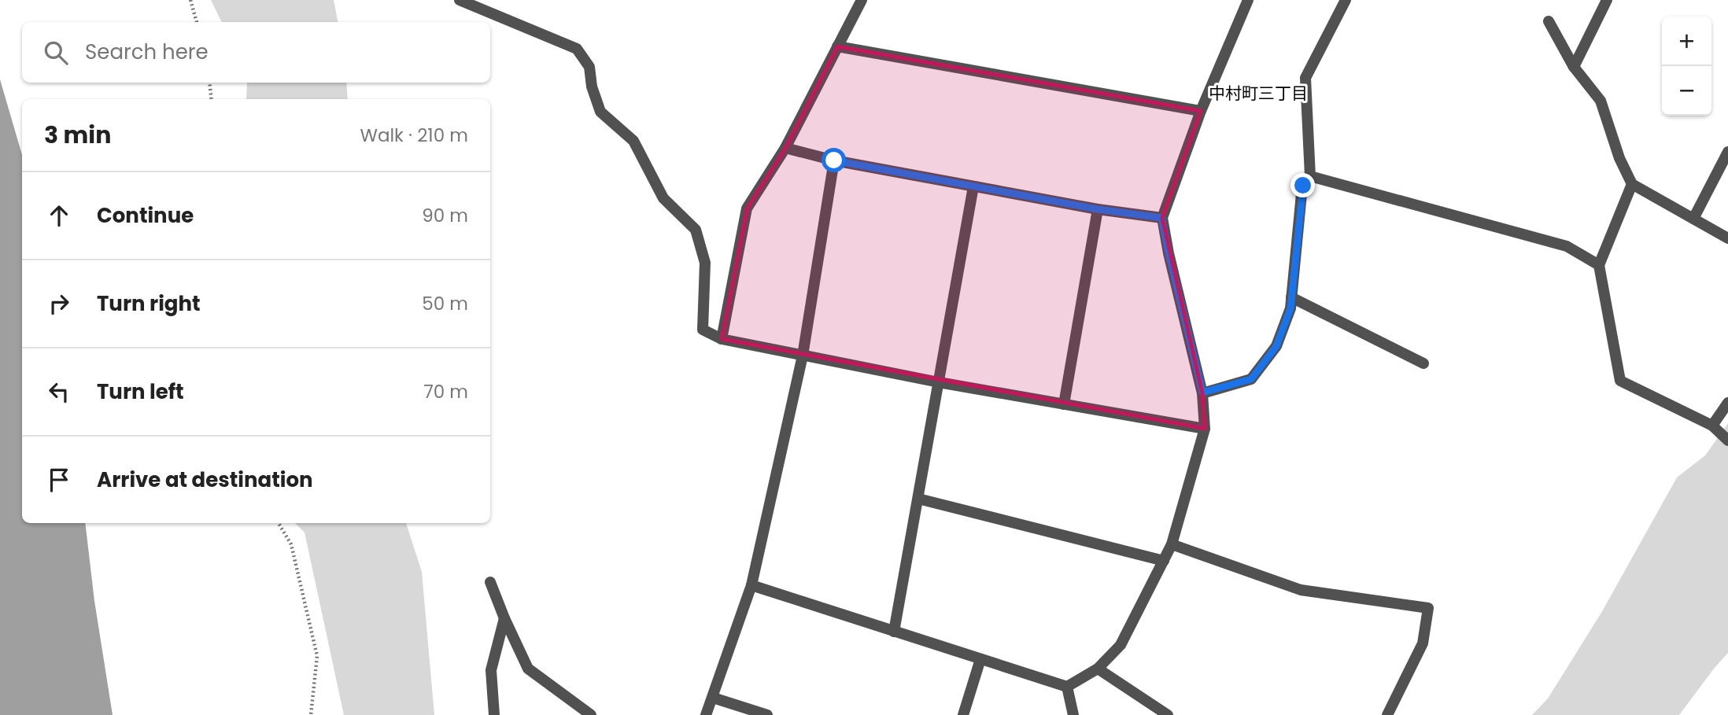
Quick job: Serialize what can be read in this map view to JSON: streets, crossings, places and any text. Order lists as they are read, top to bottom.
{
  "districts": ["中村町三丁目"],
  "page": {
    "map_buttons": ["+", "−"],
    "search": "Search here",
    "heading": ["3 min", "Walk · 210 m"],
    "list": [
      ["Continue", "90 m"],
      ["Turn right", "50 m"],
      ["Turn left", "70 m"],
      "Arrive at destination"
    ]
  }
}
